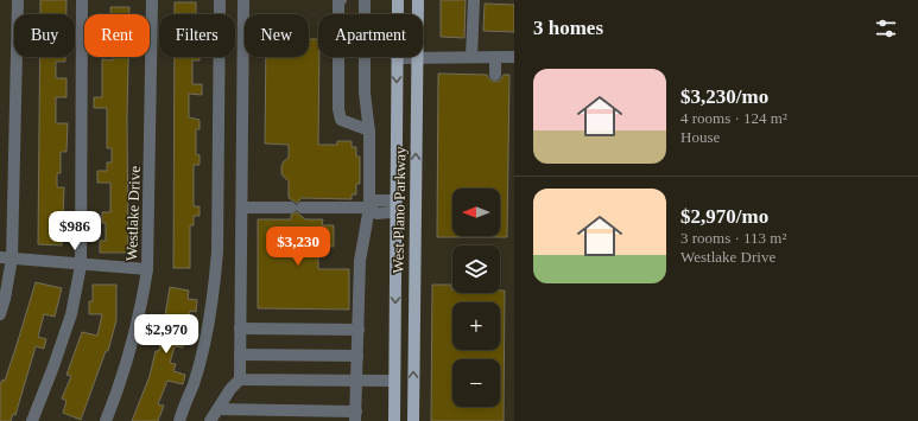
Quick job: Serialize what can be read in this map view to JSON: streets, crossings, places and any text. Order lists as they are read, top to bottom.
{
  "streets": {
    "main road": ["West Plano Parkway"],
    "street": ["Westlake Drive"]
  },
  "north": "left",
  "page": {
    "heading": "3 homes",
    "chip": [
      "Buy",
      "Rent",
      "Filters",
      "New",
      "Apartment"
    ],
    "list": [
      {
        "name": "$3,230/mo",
        "note": "4 rooms · 124 m² · House"
      },
      {
        "name": "$2,970/mo",
        "note": "3 rooms · 113 m² · Westlake Drive"
      }
    ],
    "map_buttons": ["+", "−"],
    "price": ["$986", "$3,230", "$2,970"]
  }
}
